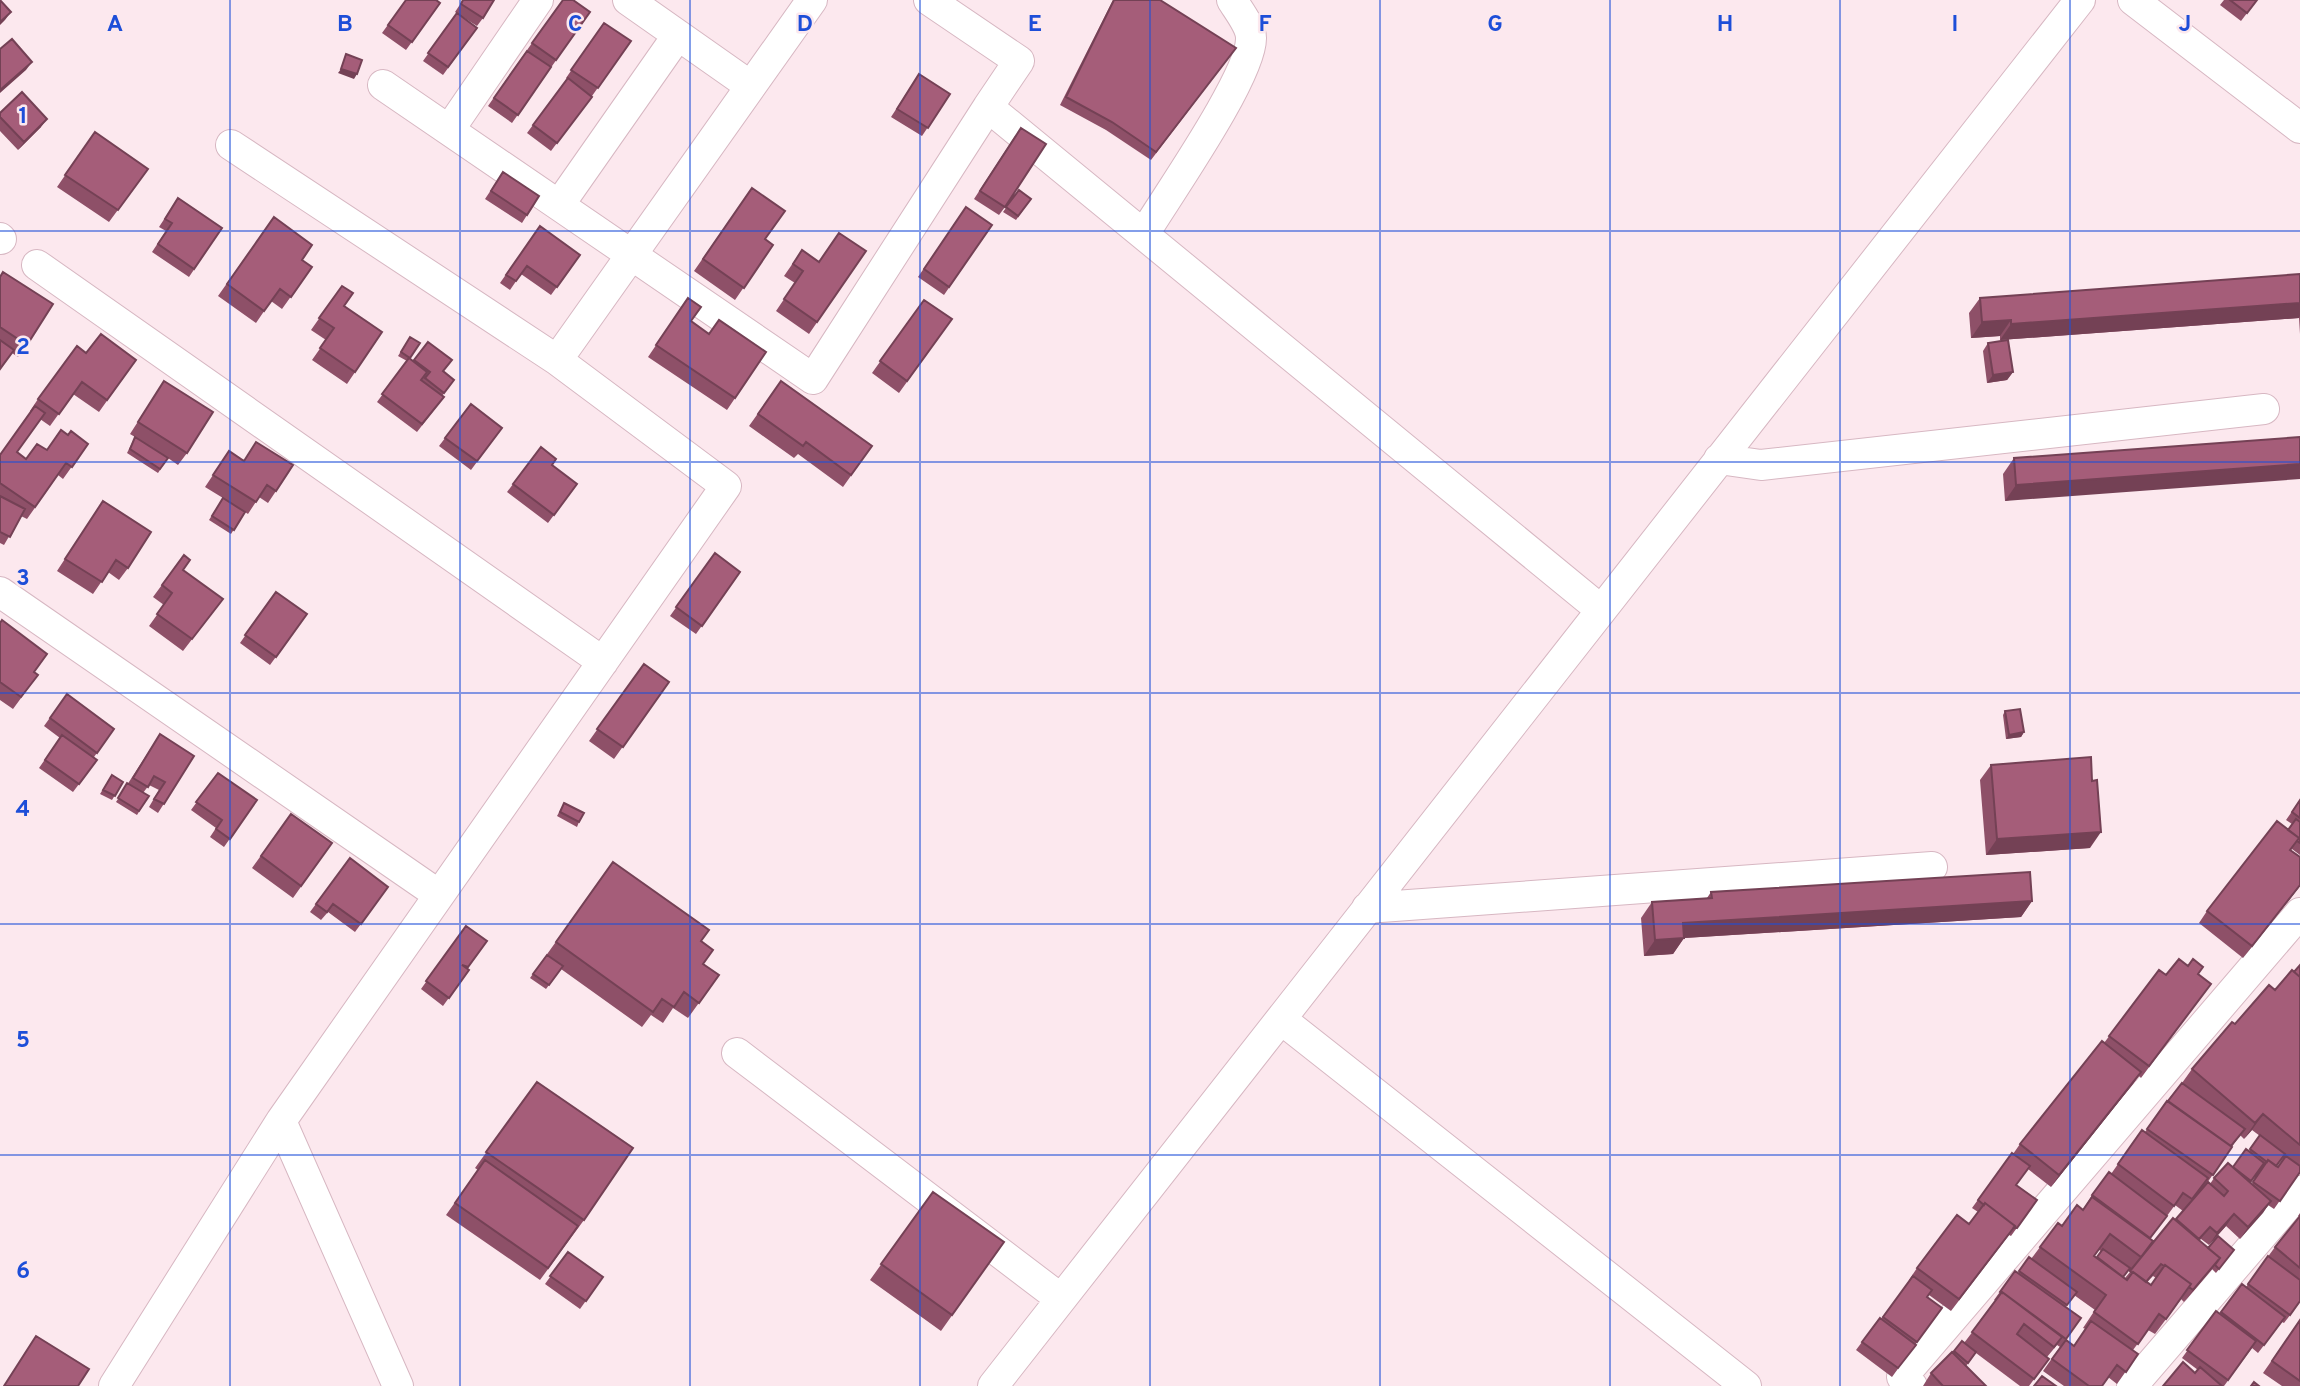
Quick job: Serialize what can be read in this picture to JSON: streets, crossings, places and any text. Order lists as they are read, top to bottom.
{
  "grid": {
    "columns": [
      "A",
      "B",
      "C",
      "D",
      "E",
      "F",
      "G",
      "H",
      "I",
      "J"
    ],
    "rows": [
      "1",
      "2",
      "3",
      "4",
      "5",
      "6"
    ]
  }
}
